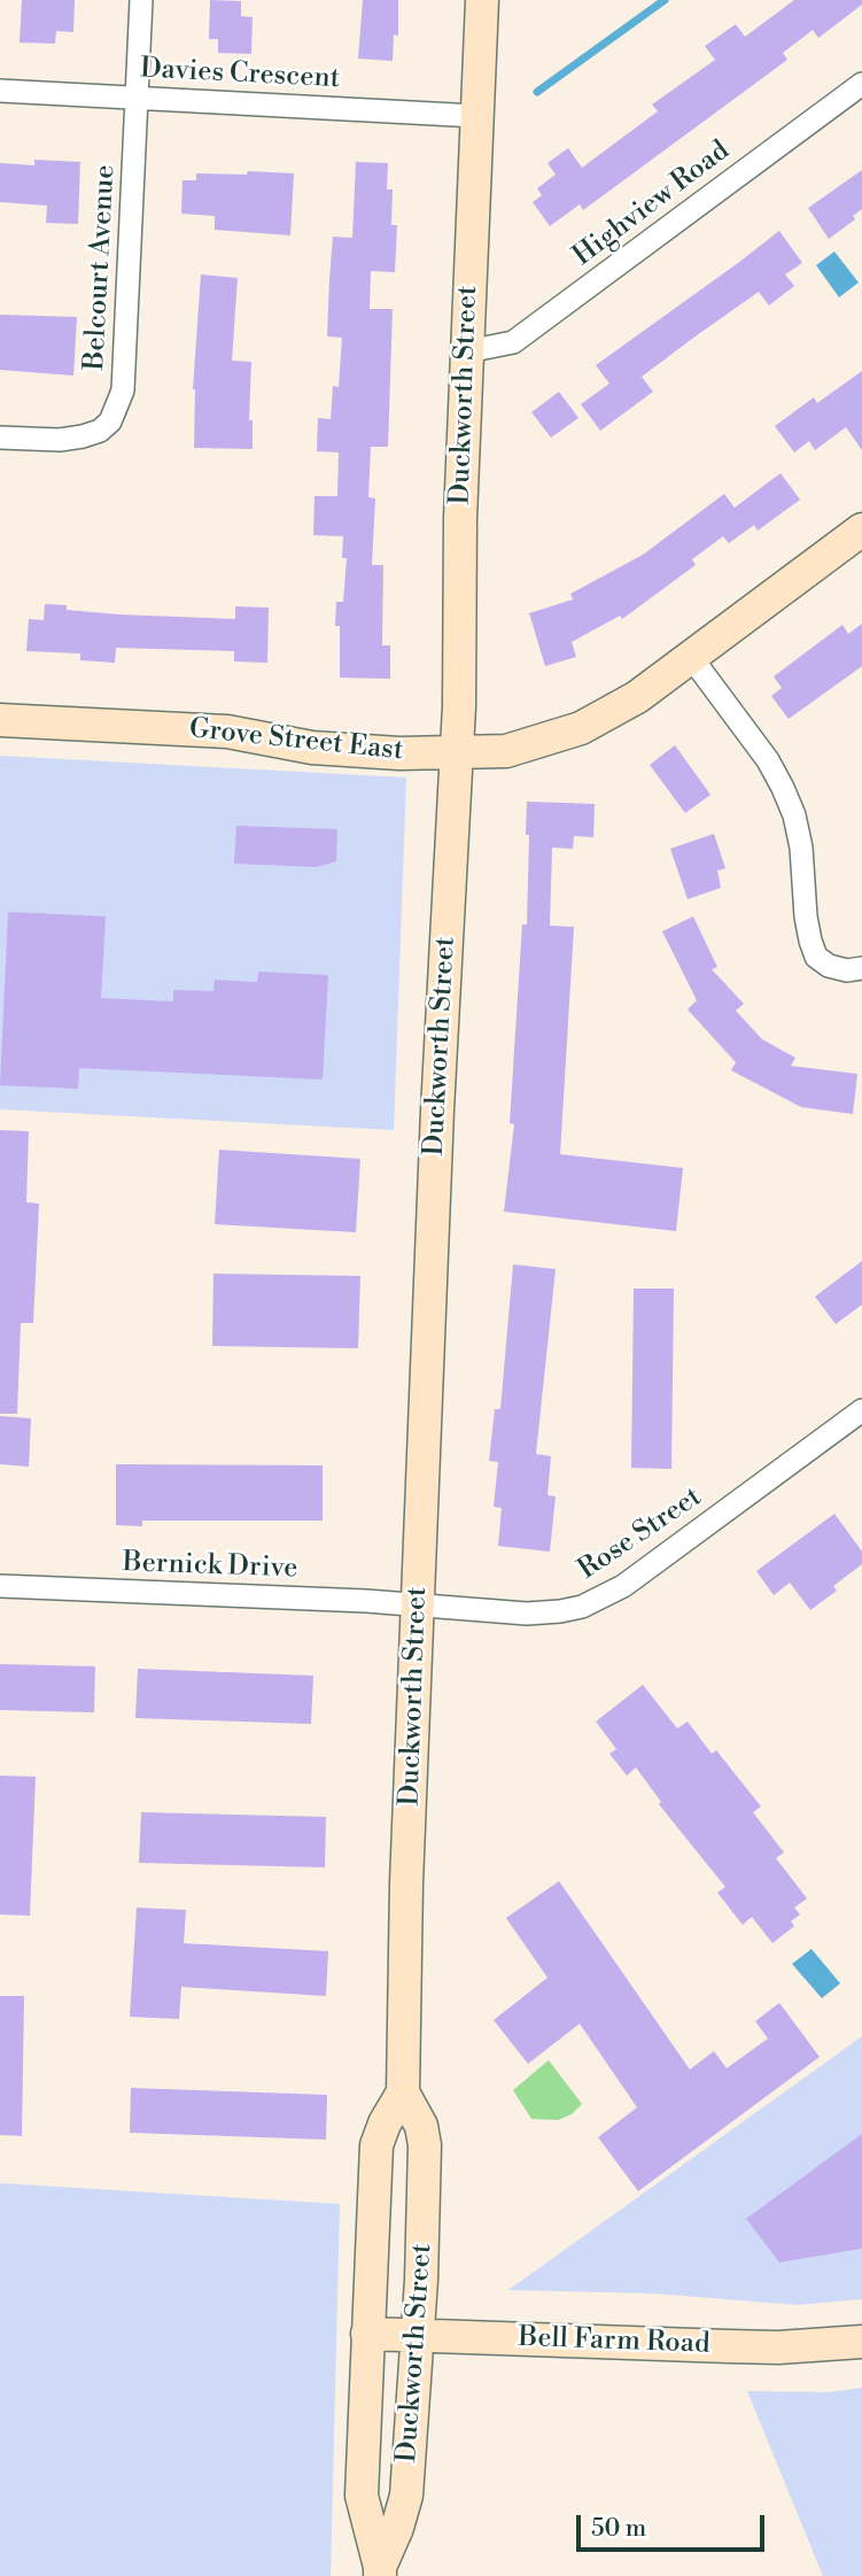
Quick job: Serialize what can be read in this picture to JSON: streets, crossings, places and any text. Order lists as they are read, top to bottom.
{
  "streets": {
    "main road": ["Duckworth Street", "Grove Street East", "Bell Farm Road"],
    "street": [
      "Davies Crescent",
      "Highview Road",
      "Belcourt Avenue",
      "Rose Street",
      "Bernick Drive"
    ]
  },
  "crossings": [
    ["Davies Crescent", "Belcourt Avenue"],
    ["Davies Crescent", "Duckworth Street"],
    ["Highview Road", "Duckworth Street"],
    ["Duckworth Street", "Grove Street East"],
    ["Duckworth Street", "Rose Street"],
    ["Duckworth Street", "Bernick Drive"],
    ["Duckworth Street", "Bell Farm Road"],
    ["Rose Street", "Bernick Drive"]
  ],
  "scale_bar": "50 m"
}
